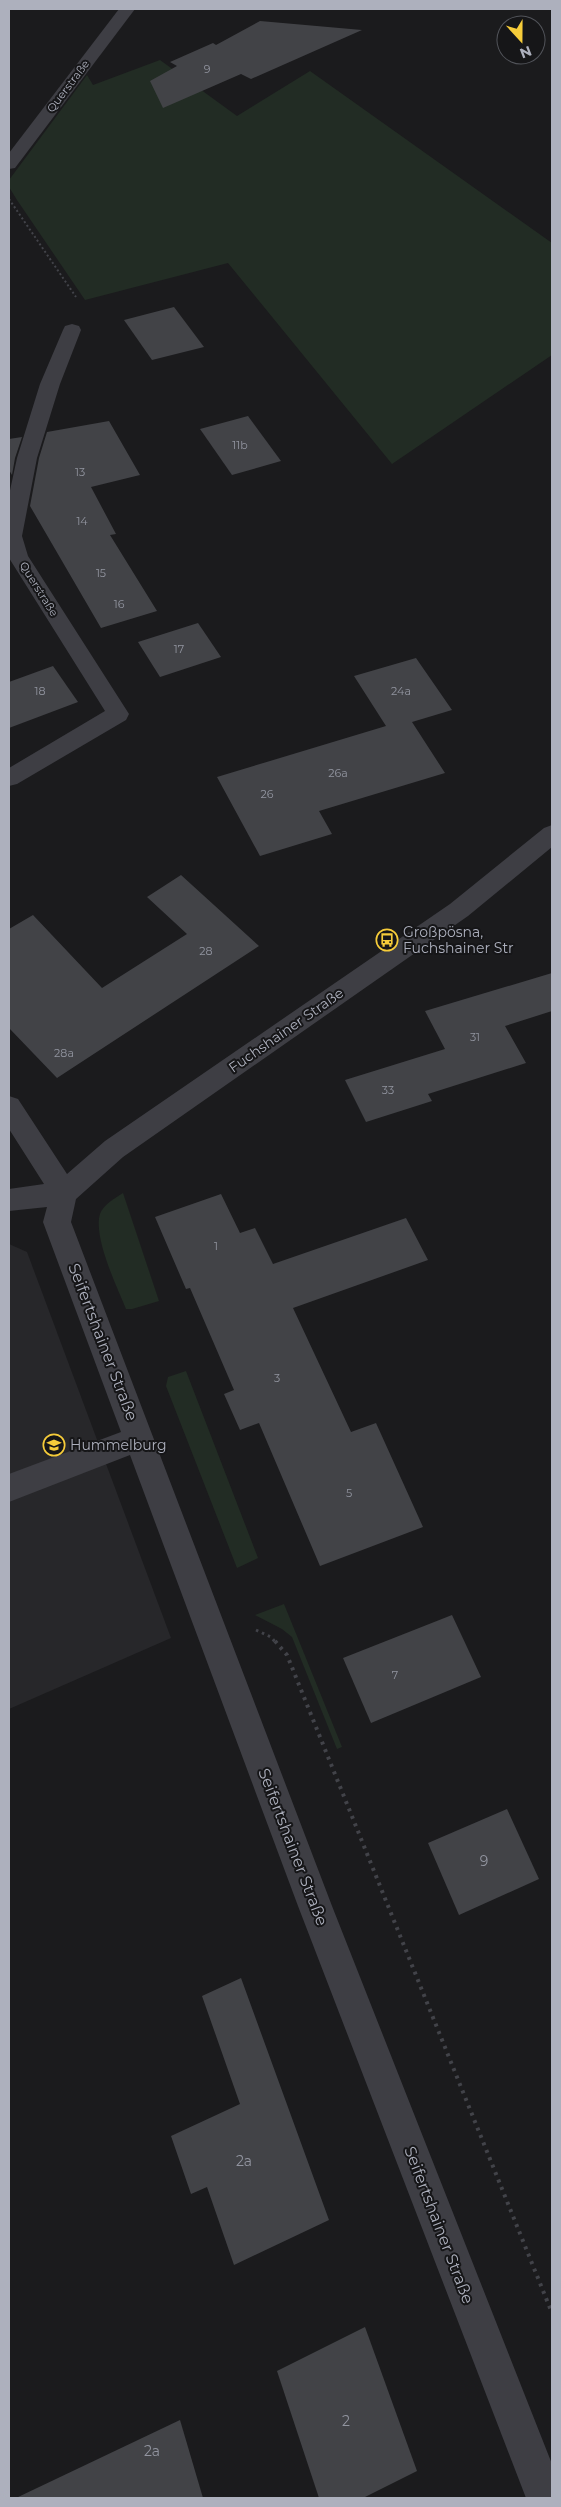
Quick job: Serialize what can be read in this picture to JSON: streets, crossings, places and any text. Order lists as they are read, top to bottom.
{
  "streets": {
    "street": ["Querstraße", "Fuchshainer Straße", "Seifertshainer Straße"]
  },
  "crossings": [
    ["Fuchshainer Straße", "Seifertshainer Straße"]
  ],
  "places": {
    "bus stop": ["Großpösna, Fuchshainer Str"],
    "school or university": ["Hummelburg"]
  },
  "house_numbers": [
    "9",
    "11b",
    "13",
    "14",
    "15",
    "16",
    "17",
    "18",
    "24a",
    "26a",
    "26",
    "28",
    "31",
    "28a",
    "33",
    "1",
    "3",
    "5",
    "7",
    "9",
    "2a",
    "2",
    "2a"
  ],
  "north": "bottom"
}
